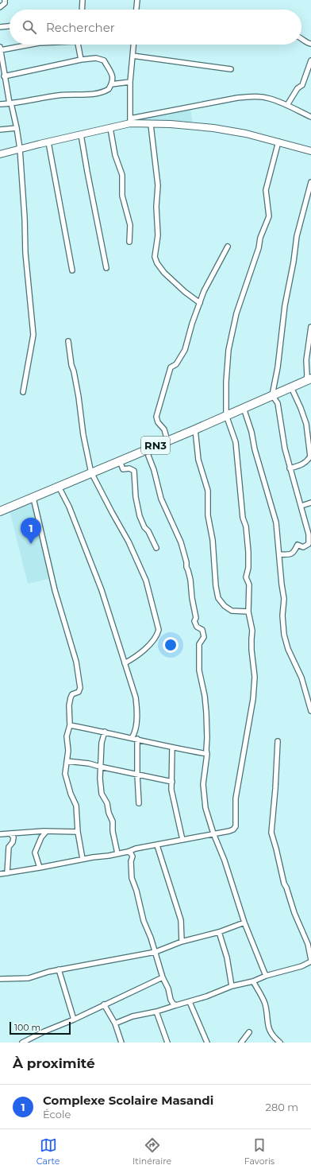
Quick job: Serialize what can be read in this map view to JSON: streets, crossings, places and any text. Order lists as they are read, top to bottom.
{
  "streets": {
    "highway": ["RN3"]
  },
  "scale_bar": "100 m",
  "page": {
    "search": "Rechercher",
    "pins": "1",
    "scale": "100 m",
    "heading": "À proximité",
    "list": [
      {
        "mark": "1",
        "name": "Complexe Scolaire Masandi",
        "note": "École",
        "value": "280 m"
      }
    ],
    "nav": ["Carte", "Itinéraire", "Favoris"]
  }
}
